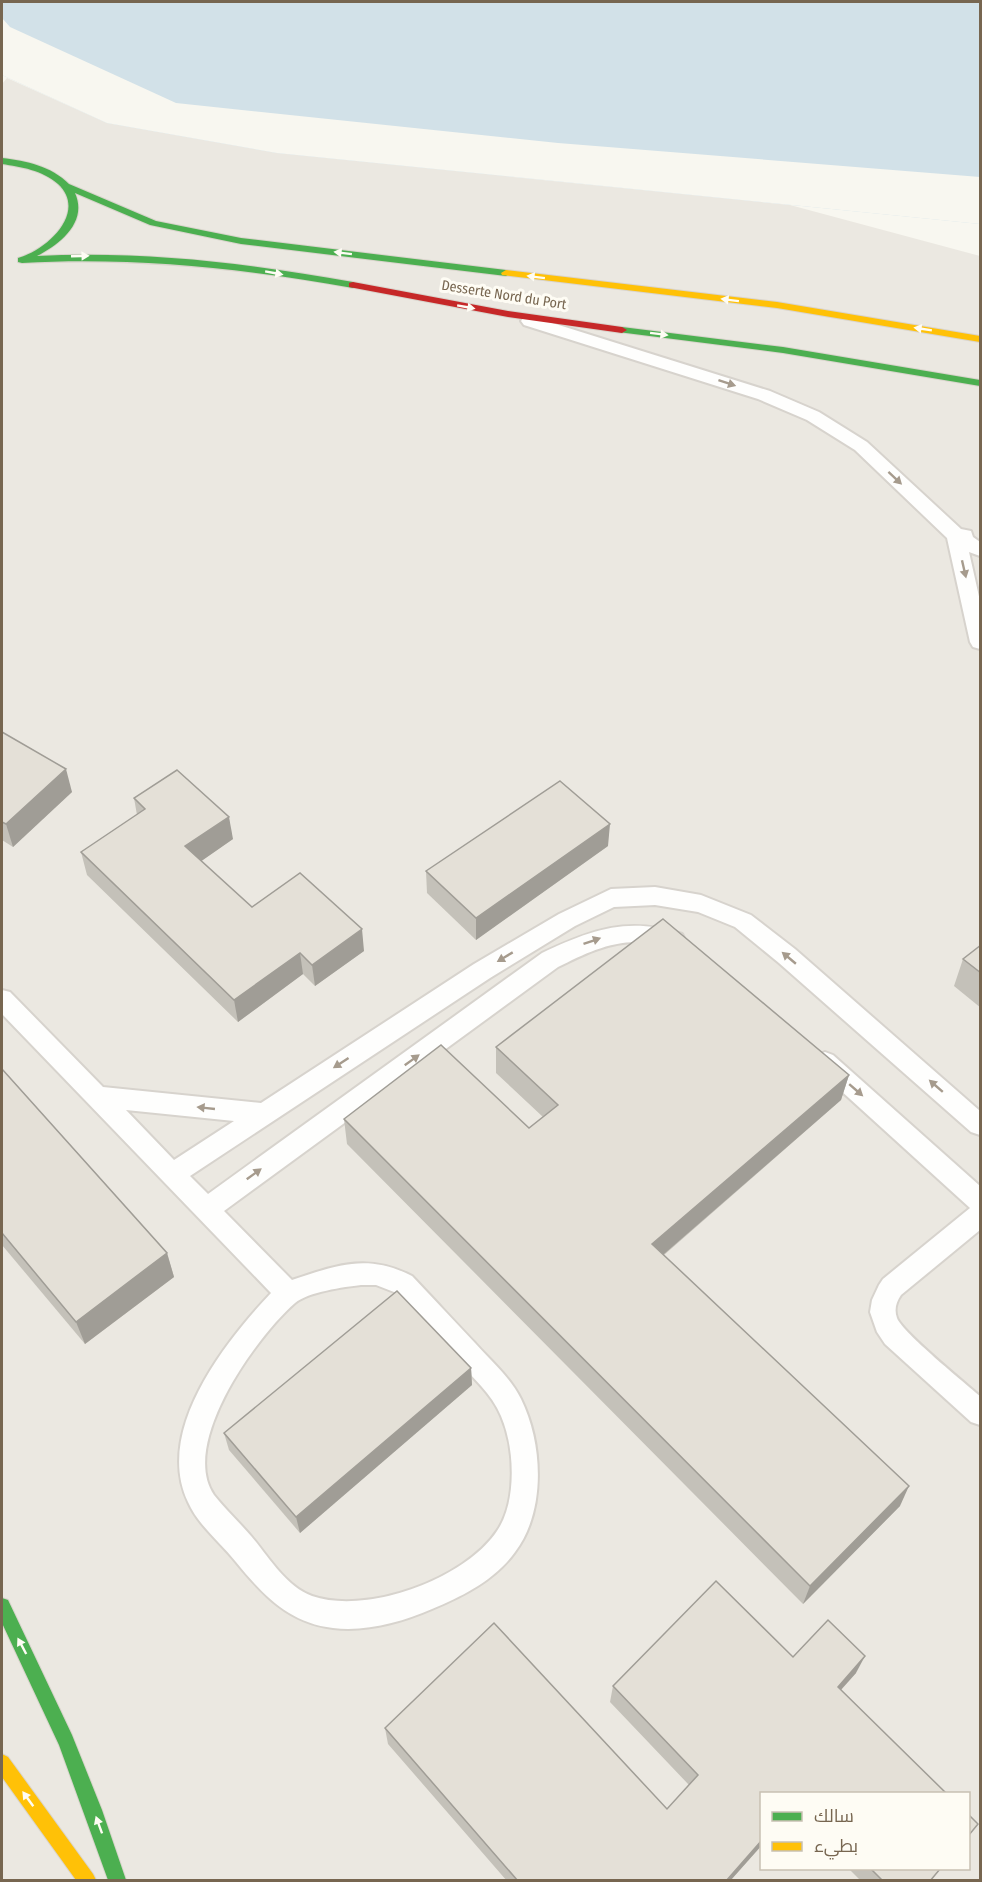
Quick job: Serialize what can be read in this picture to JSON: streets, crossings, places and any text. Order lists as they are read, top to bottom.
{
  "streets": {
    "main road": ["Desserte Nord du Port"]
  },
  "legend": ["سالك", "بطيء"]
}
